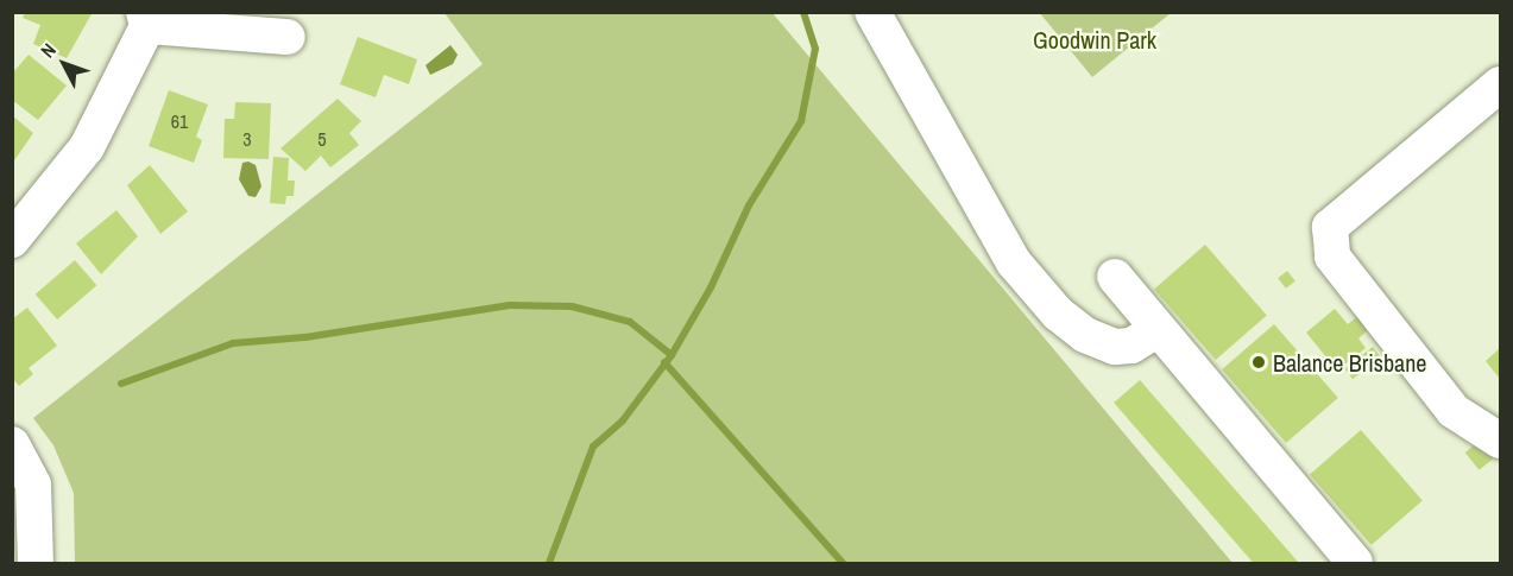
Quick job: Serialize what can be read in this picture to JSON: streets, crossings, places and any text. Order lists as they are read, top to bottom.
{
  "parks": ["Goodwin Park"],
  "places": ["Balance Brisbane"],
  "house_numbers": ["61", "3", "5"],
  "north": "top left"
}
